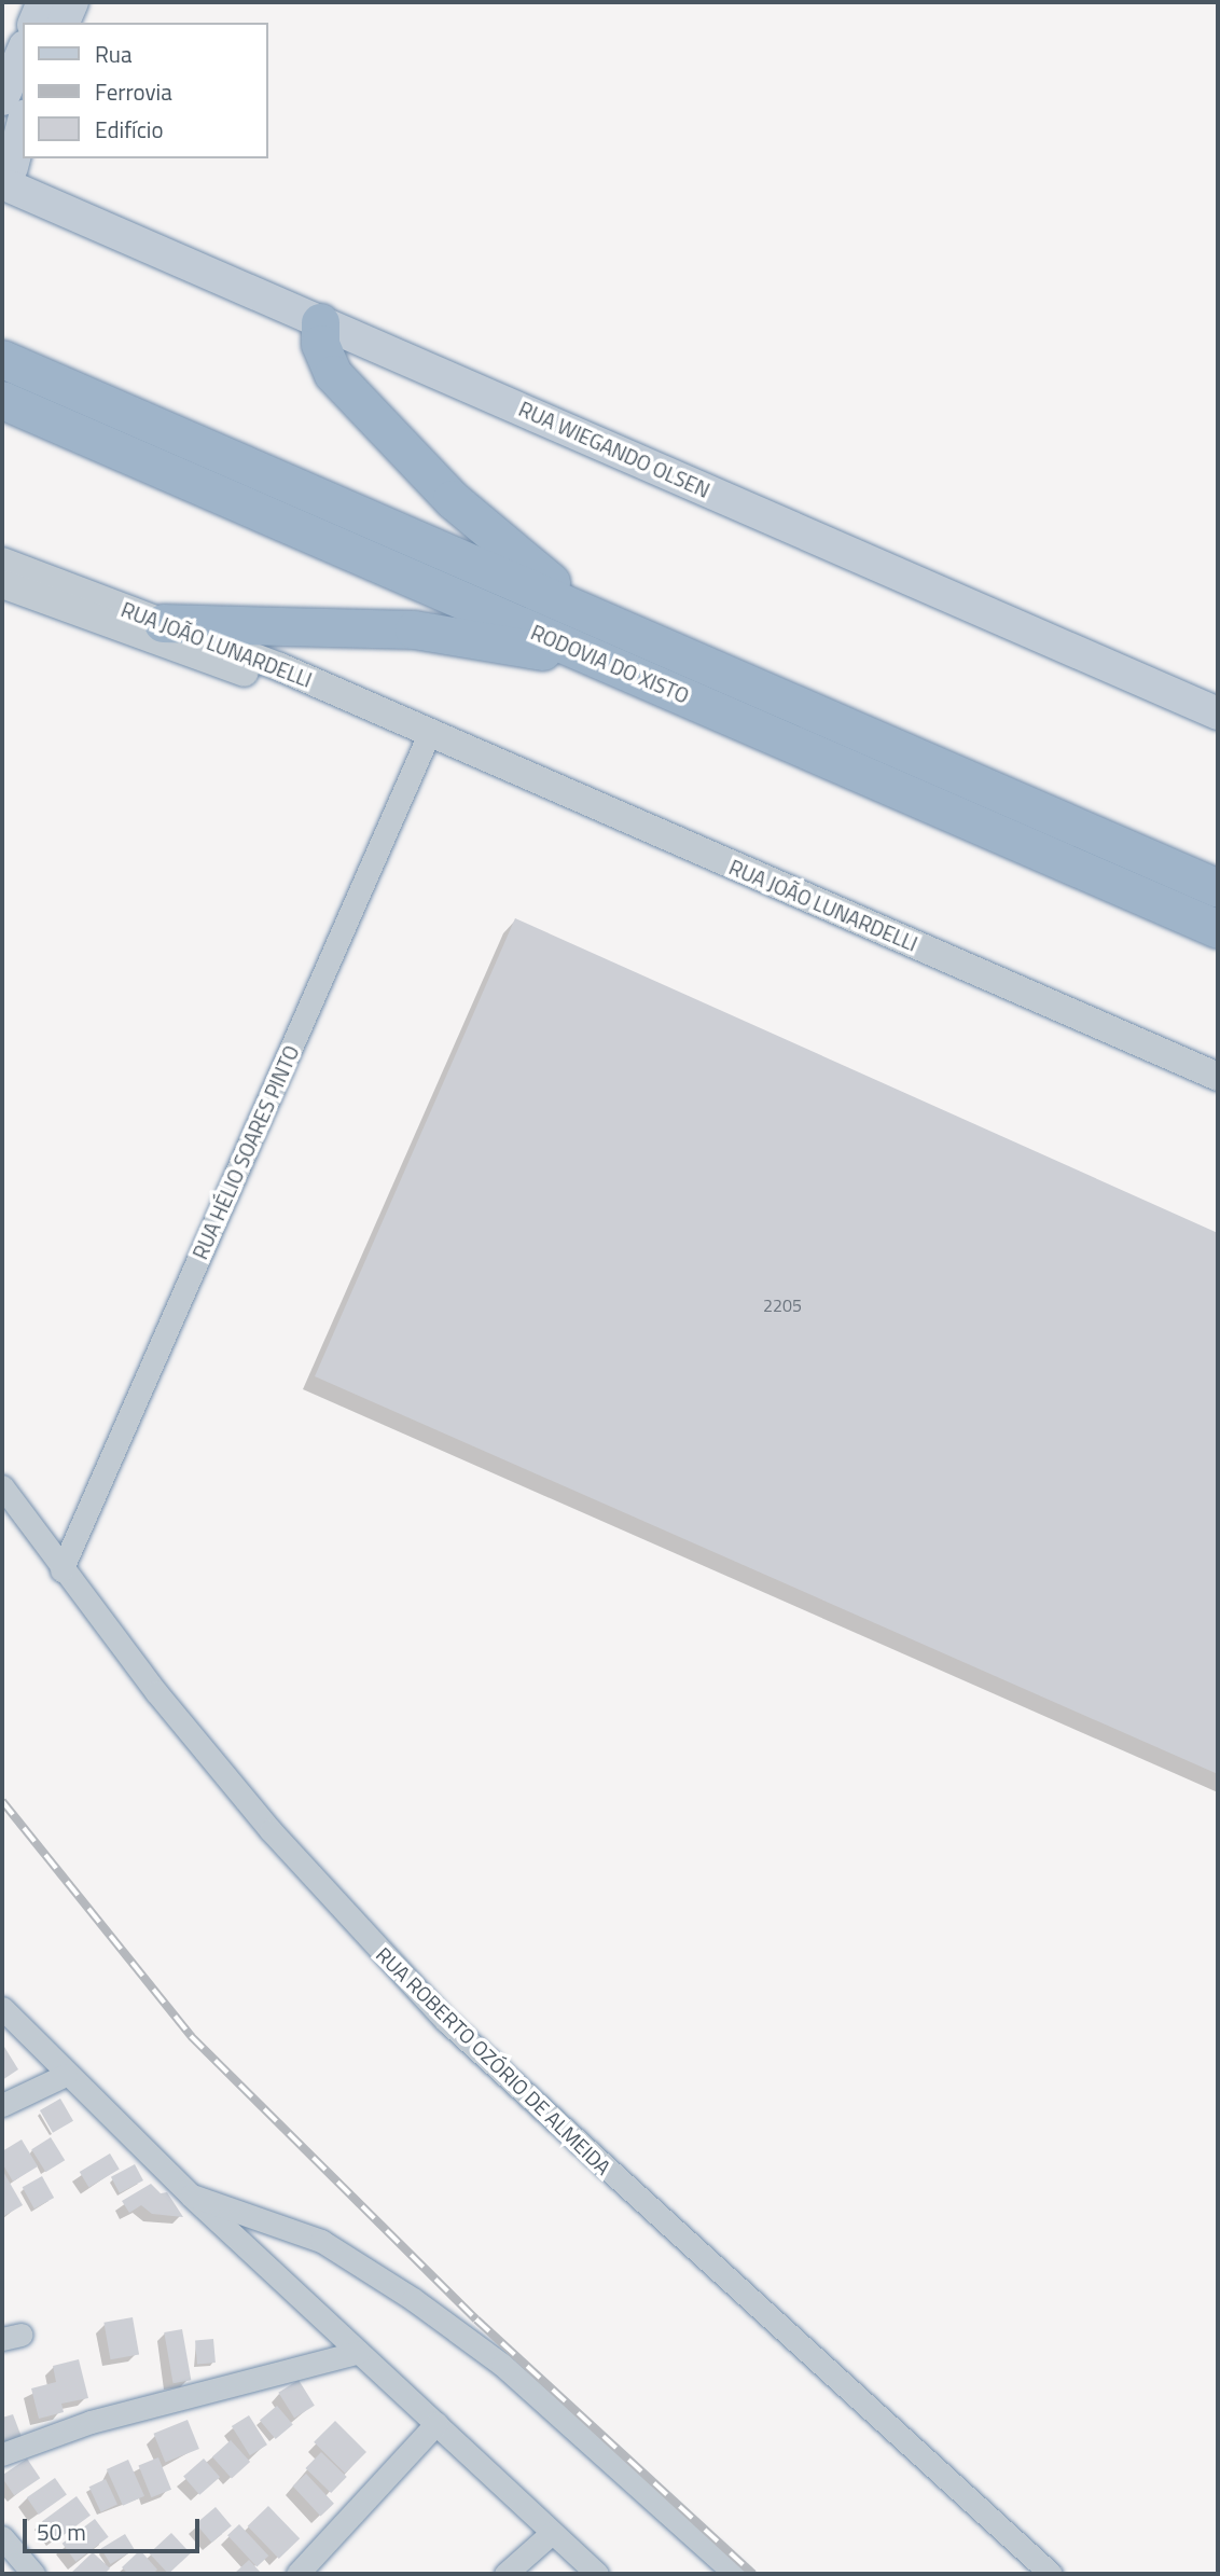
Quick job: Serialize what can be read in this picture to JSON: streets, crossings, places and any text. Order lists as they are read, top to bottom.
{
  "streets": {
    "highway": ["RODOVIA DO XISTO"],
    "main road": ["RUA WIEGANDO OLSEN"],
    "street": ["RUA JOÃO LUNARDELLI", "RUA HÉLIO SOARES PINTO", "RUA ROBERTO OZÓRIO DE ALMEIDA"]
  },
  "crossings": [
    ["RUA JOÃO LUNARDELLI", "RUA HÉLIO SOARES PINTO"],
    ["RUA HÉLIO SOARES PINTO", "RUA ROBERTO OZÓRIO DE ALMEIDA"]
  ],
  "house_numbers": ["2205"],
  "legend": ["Rua", "Ferrovia", "Edifício"],
  "scale_bar": "50 m"
}
